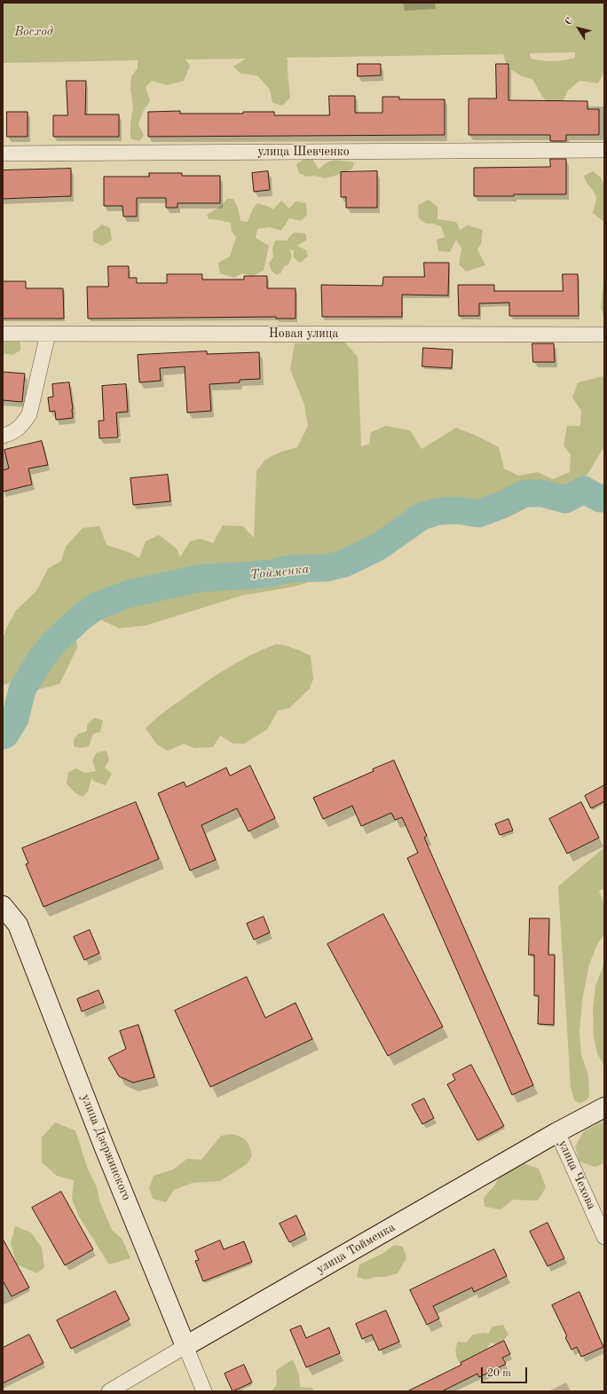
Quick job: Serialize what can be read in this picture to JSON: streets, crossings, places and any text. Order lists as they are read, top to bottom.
{
  "streets": {
    "street": [
      "улица Шевченко",
      "Новая улица",
      "улица Дзержинского",
      "улица Чехова",
      "улица Тойменка"
    ]
  },
  "crossings": [
    ["улица Дзержинского", "улица Тойменка"],
    ["улица Чехова", "улица Тойменка"]
  ],
  "water": ["Тойменка"],
  "parks": ["Восход"],
  "scale_bar": "20 m",
  "north": "top left"
}
